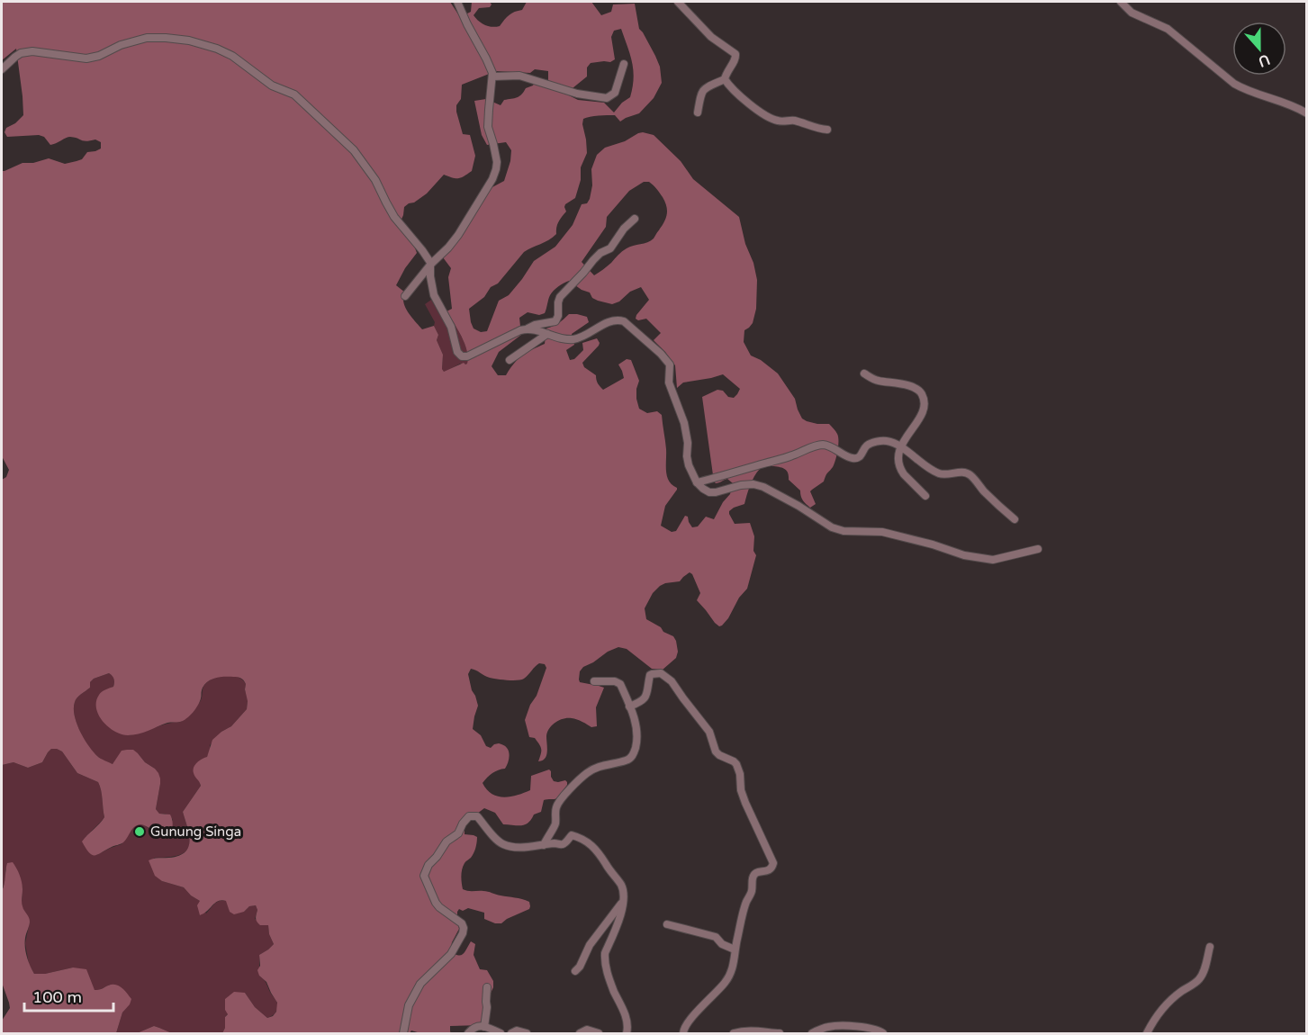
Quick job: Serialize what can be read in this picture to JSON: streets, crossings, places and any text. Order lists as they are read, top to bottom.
{
  "places": ["Gunung Singa"],
  "scale_bar": "100 m",
  "north": "bottom"
}
